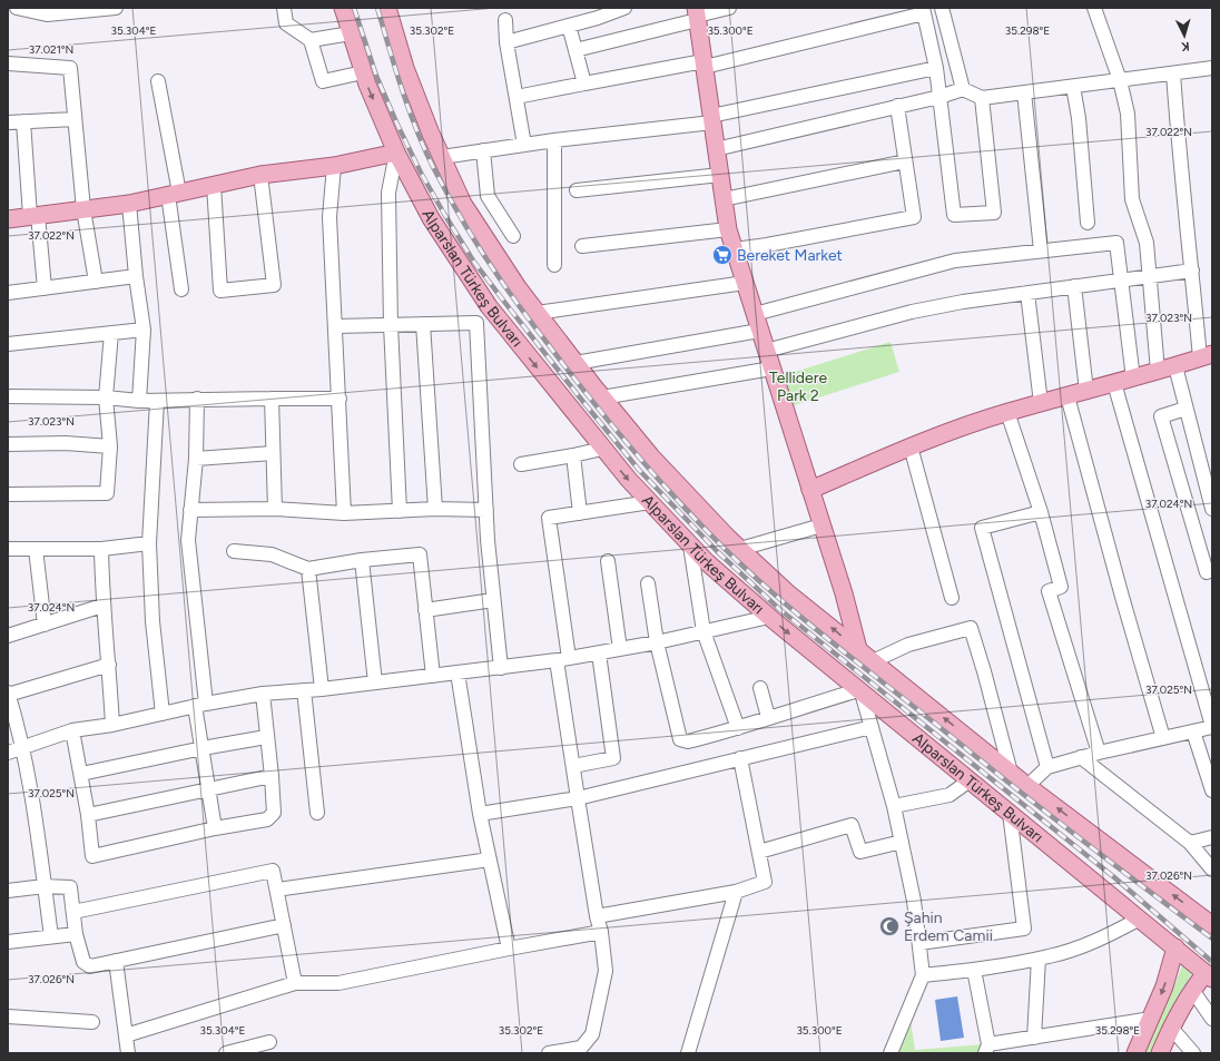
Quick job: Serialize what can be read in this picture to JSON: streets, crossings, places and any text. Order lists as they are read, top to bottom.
{
  "streets": {
    "main road": ["Alparslan Türkeş Bulvarı"]
  },
  "parks": ["Tellidere Park 2"],
  "places": {
    "supermarket": ["Bereket Market"],
    "mosque": ["Şahin Erdem Camii"]
  },
  "north": "bottom",
  "coordinates": [
    "35.304°E",
    "35.302°E",
    "35.300°E",
    "35.298°E",
    "37.021°N",
    "37.022°N",
    "37.023°N",
    "37.024°N",
    "37.025°N",
    "37.026°N"
  ]
}
